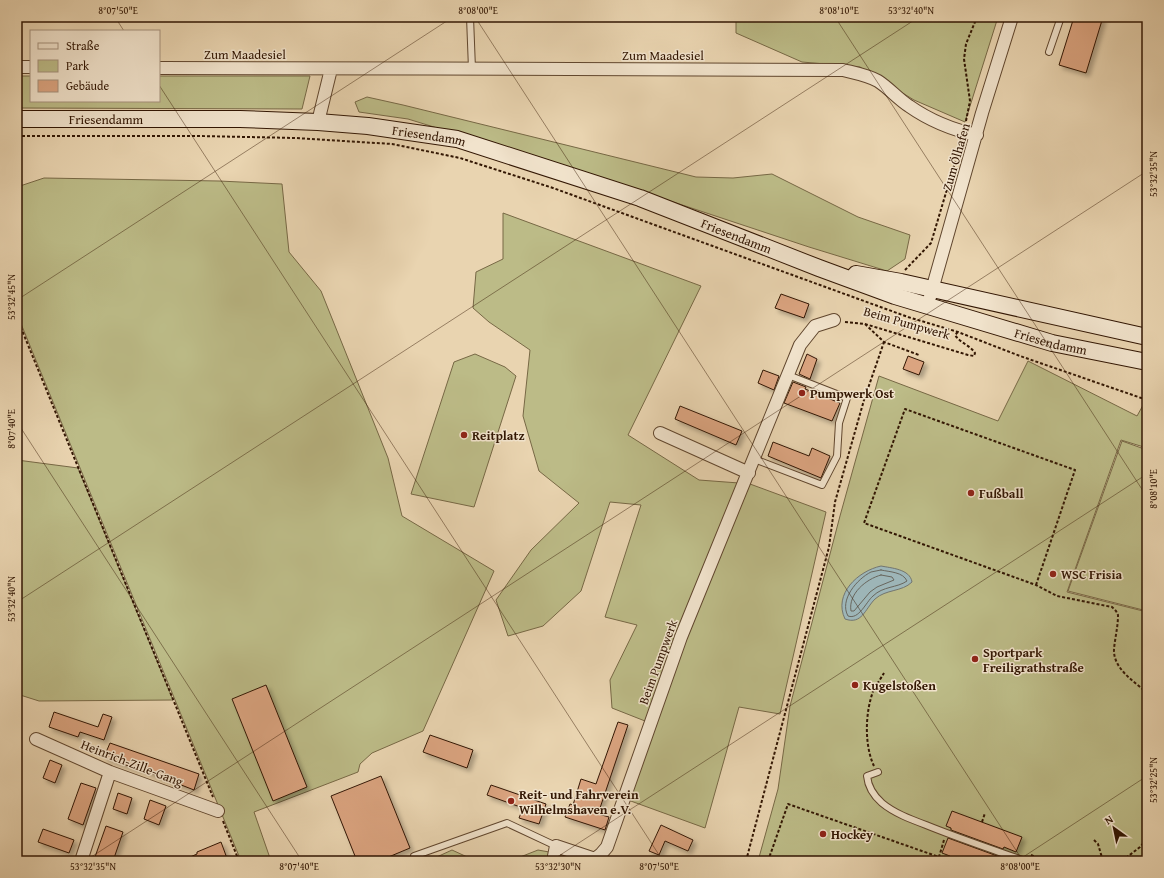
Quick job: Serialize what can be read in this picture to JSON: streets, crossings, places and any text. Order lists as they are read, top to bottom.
{
  "streets": {
    "main road": ["Friesendamm"],
    "street": [
      "Zum Maadesiel",
      "Zum Ölhafen",
      "Beim Pumpwerk",
      "Heinrich-Zille-Gang"
    ]
  },
  "crossings": [
    ["Zum Maadesiel", "Zum Ölhafen"],
    ["Friesendamm", "Zum Ölhafen"]
  ],
  "places": [
    "Pumpwerk Ost",
    "Reitplatz",
    "Fußball",
    "WSC Frisia",
    "Sportpark Freiligrathstraße",
    "Kugelstoßen",
    "Reit- und Fahrverein Wilhelmshaven e.V.",
    "Hockey"
  ],
  "legend": ["Straße", "Park", "Gebäude"],
  "north": "top left",
  "coordinates": [
    "8°07'50\"E",
    "8°08'00\"E",
    "8°08'10\"E",
    "53°32'40\"N",
    "53°32'35\"N",
    "53°32'45\"N",
    "8°07'40\"E",
    "53°32'25\"N",
    "53°32'30\"N"
  ]
}
